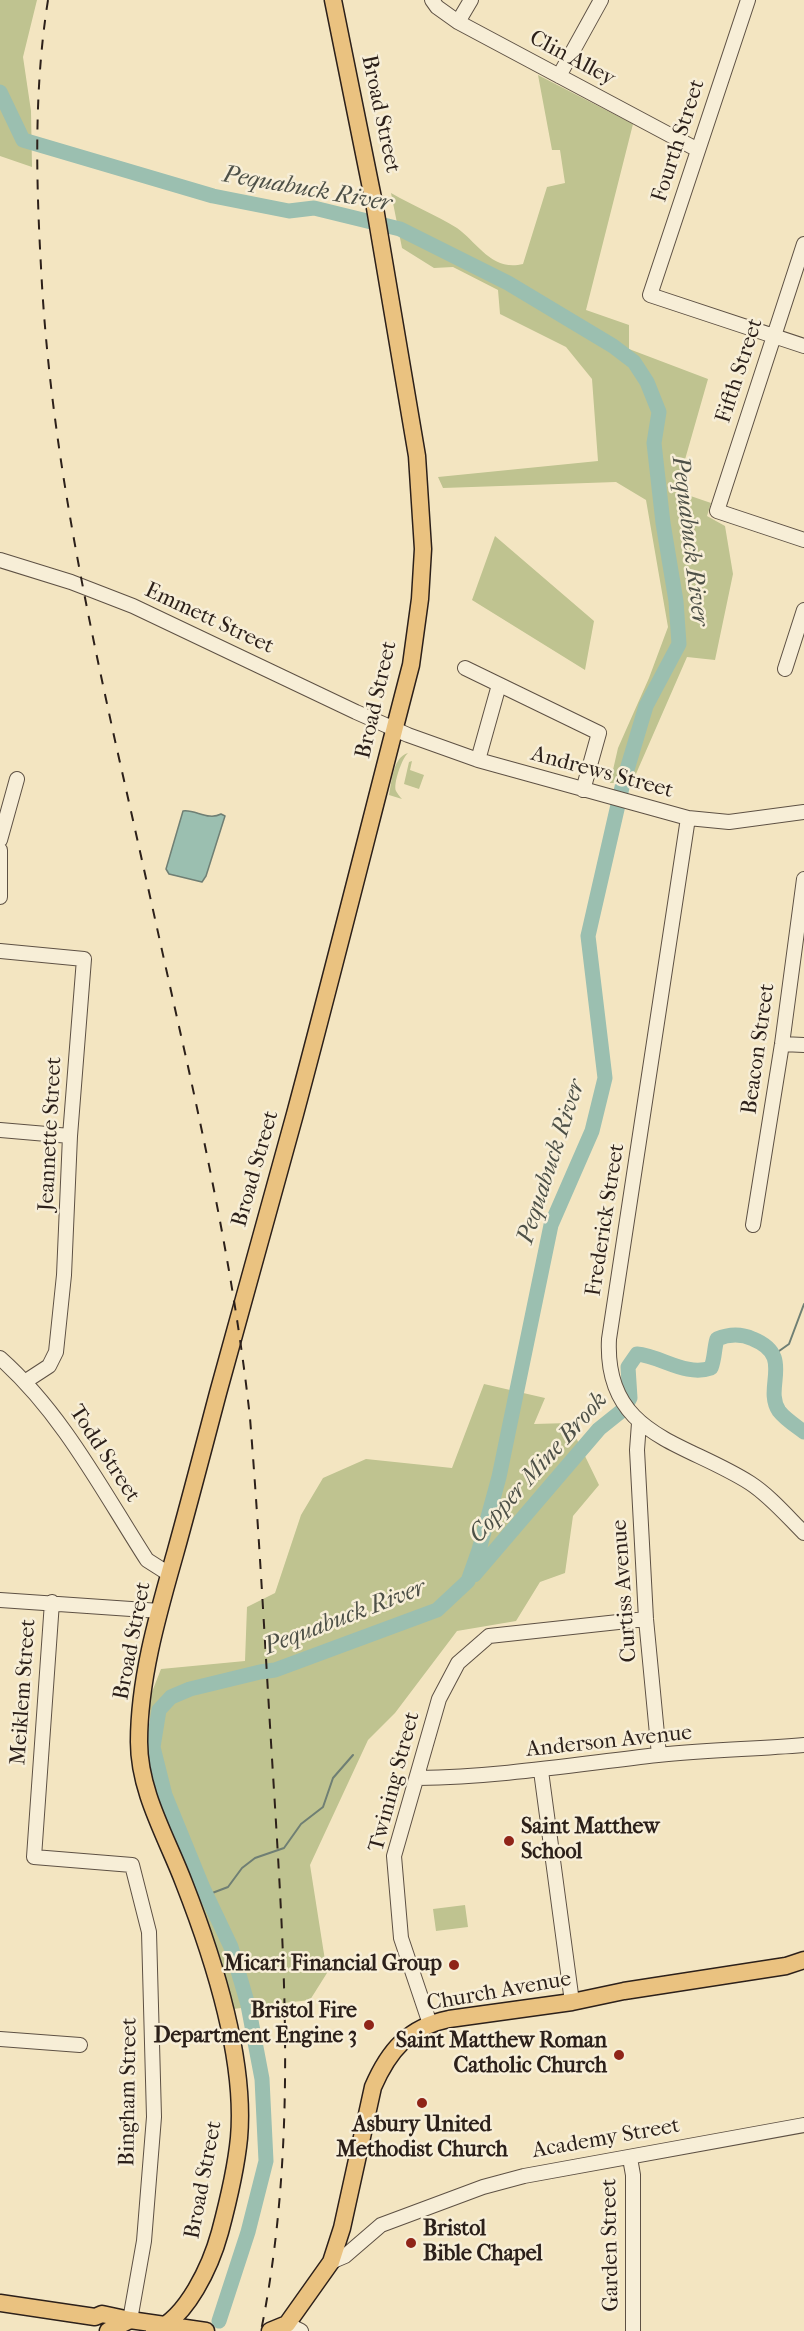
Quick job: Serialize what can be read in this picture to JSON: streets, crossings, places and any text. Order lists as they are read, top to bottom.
{
  "streets": {
    "main road": ["Broad Street", "Church Avenue", "Academy Street"],
    "street": [
      "Clin Alley",
      "Fourth Street",
      "Fifth Street",
      "Emmett Street",
      "Andrews Street",
      "Beacon Street",
      "Jeannette Street",
      "Frederick Street",
      "Todd Street",
      "Curtiss Avenue",
      "Meiklem Street",
      "Anderson Avenue",
      "Twining Street",
      "Bingham Street",
      "Garden Street"
    ]
  },
  "crossings": [
    ["Clin Alley", "Fourth Street"],
    ["Broad Street", "Emmett Street"],
    ["Broad Street", "Andrews Street"],
    ["Broad Street", "Todd Street"],
    ["Fourth Street", "Fifth Street"],
    ["Emmett Street", "Andrews Street"],
    ["Andrews Street", "Frederick Street"],
    ["Jeannette Street", "Todd Street"],
    ["Frederick Street", "Curtiss Avenue"],
    ["Curtiss Avenue", "Anderson Avenue"],
    ["Curtiss Avenue", "Twining Street"],
    ["Meiklem Street", "Bingham Street"],
    ["Anderson Avenue", "Twining Street"],
    ["Twining Street", "Church Avenue"],
    ["Church Avenue", "Academy Street"],
    ["Academy Street", "Garden Street"]
  ],
  "water": ["Pequabuck River", "Copper Mine Brook"],
  "places": [
    "Saint Matthew School",
    "Micari Financial Group",
    "Bristol Fire Department Engine 3",
    "Saint Matthew Roman Catholic Church",
    "Asbury United Methodist Church",
    "Bristol Bible Chapel"
  ]
}
